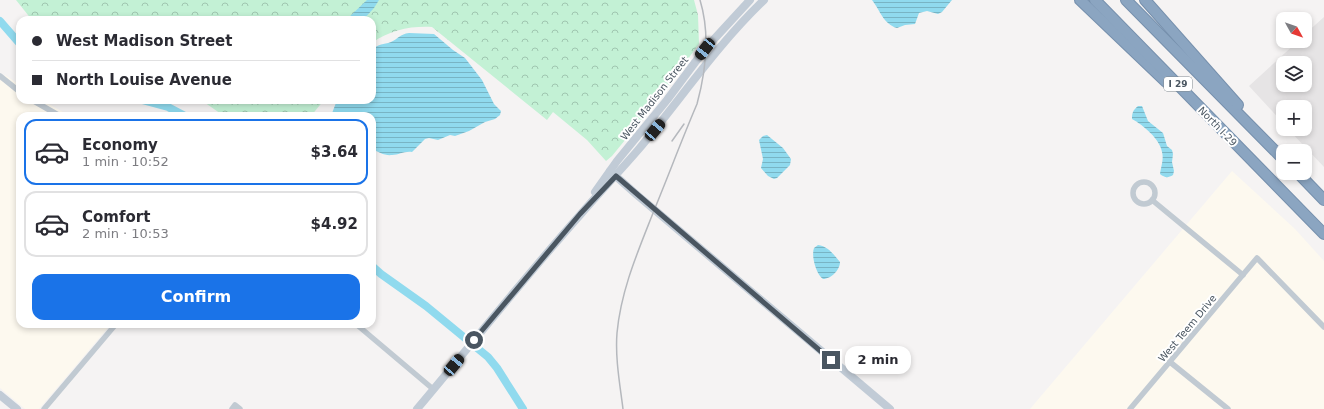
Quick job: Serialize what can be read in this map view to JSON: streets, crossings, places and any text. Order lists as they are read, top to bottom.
{
  "streets": {
    "highway": ["I 29", "North I-29"],
    "main road": ["West Madison Street"],
    "street": ["West Teem Drive"]
  },
  "north": "bottom right",
  "page": {
    "map_buttons": ["+", "−"],
    "banner": ["West Madison Street", "North Louise Avenue"],
    "list": [
      {
        "name": "Economy",
        "note": "1 min · 10:52",
        "value": "$3.64"
      },
      {
        "name": "Comfort",
        "note": "2 min · 10:53",
        "value": "$4.92"
      }
    ],
    "buttons": "Confirm",
    "bubble": "2 min"
  }
}
